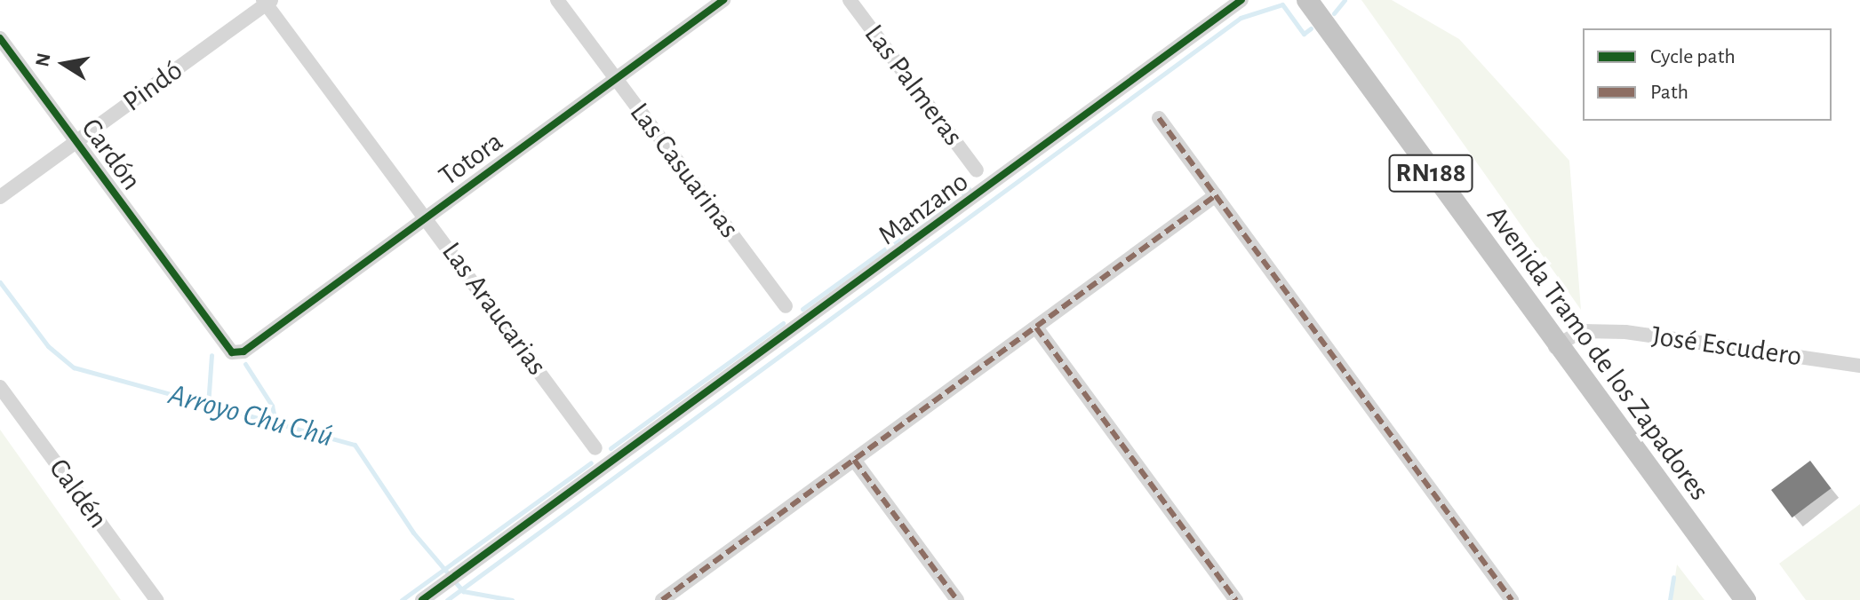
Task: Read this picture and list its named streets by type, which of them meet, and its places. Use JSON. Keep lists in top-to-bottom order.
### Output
{
  "streets": {
    "highway": ["RN188", "Avenida Tramo de los Zapadores"],
    "street": [
      "Las Palmeras",
      "Pindó",
      "Cardón",
      "Totora",
      "Las Casuarinas",
      "Manzano",
      "Las Araucarias",
      "José Escudero",
      "Caldén"
    ]
  },
  "crossings": [
    ["Pindó", "Cardón"],
    ["Pindó", "Las Araucarias"],
    ["Cardón", "Totora"],
    ["Totora", "Las Casuarinas"],
    ["Totora", "Las Araucarias"],
    ["José Escudero", "Avenida Tramo de los Zapadores"]
  ],
  "water": ["Arroyo Chu Chú"],
  "legend": ["Cycle path", "Path"],
  "north": "left"
}
